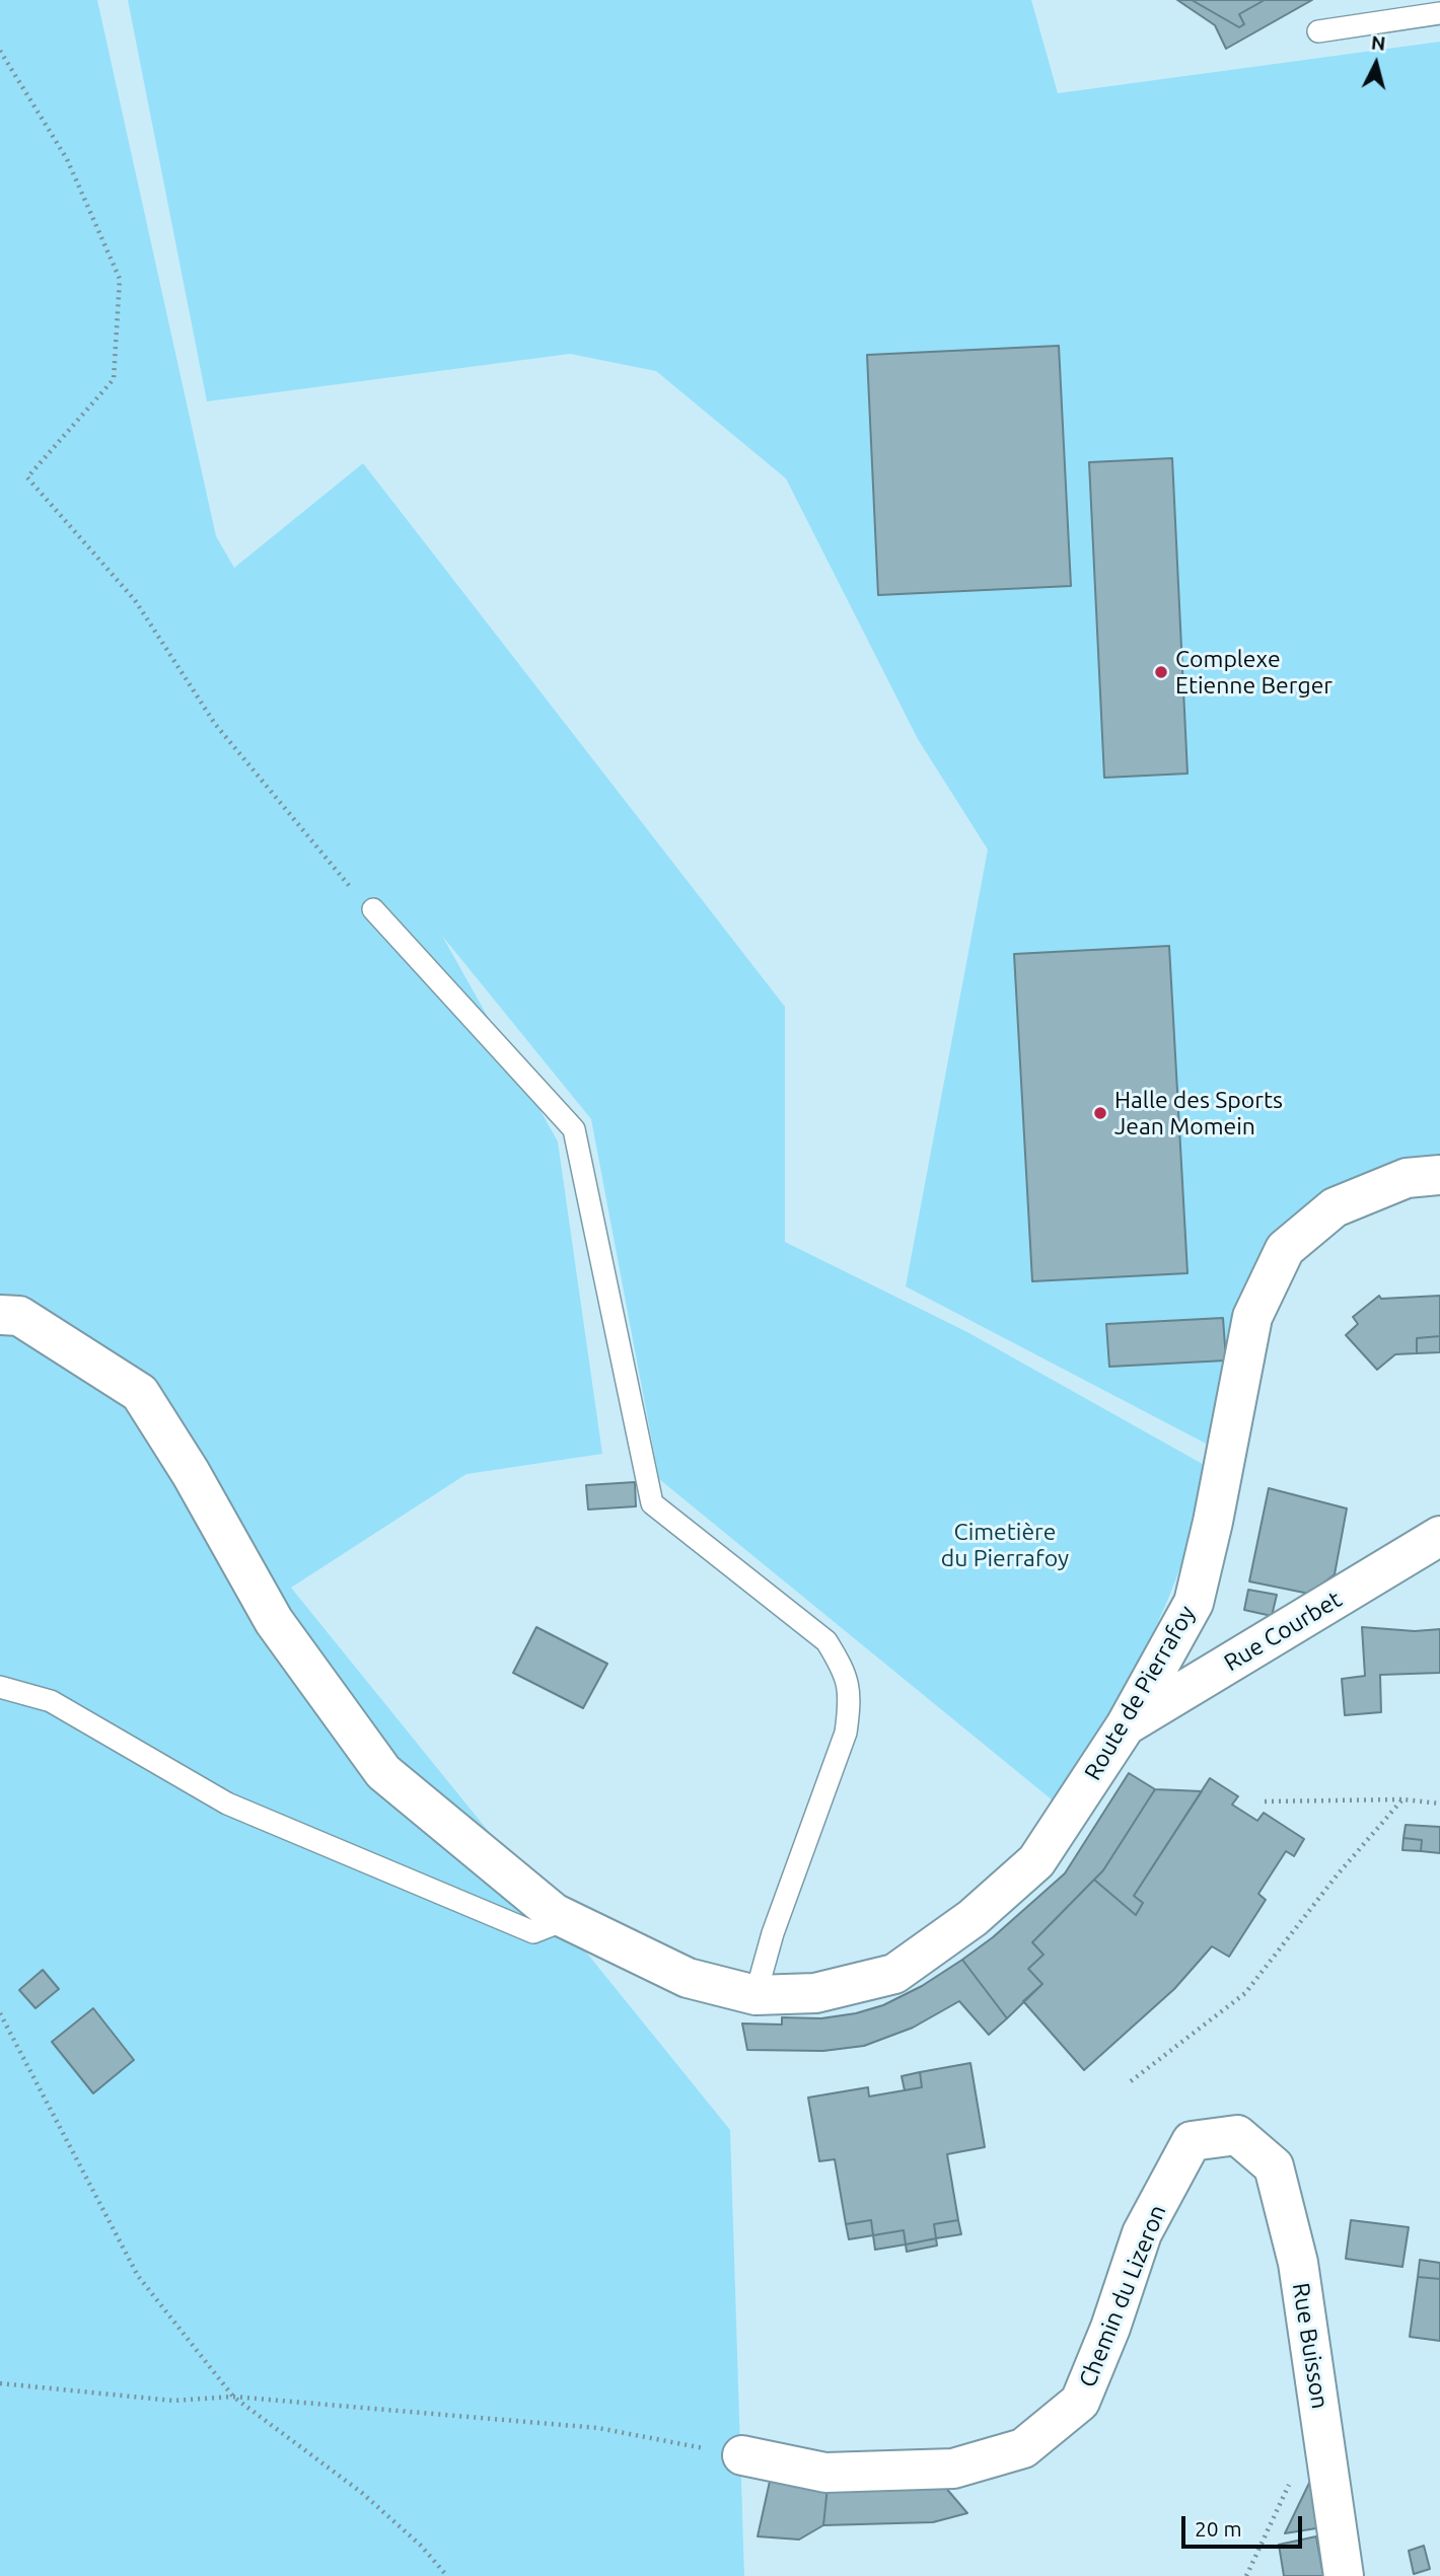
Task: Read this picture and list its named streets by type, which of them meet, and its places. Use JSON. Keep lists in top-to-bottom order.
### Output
{
  "streets": {
    "street": [
      "Rue Courbet",
      "Route de Pierrafoy",
      "Chemin du Lizeron",
      "Rue Buisson"
    ]
  },
  "crossings": [
    ["Rue Courbet", "Route de Pierrafoy"],
    ["Chemin du Lizeron", "Rue Buisson"]
  ],
  "parks": ["Cimetière du Pierrafoy"],
  "places": ["Complexe Etienne Berger", "Halle des Sports Jean Momein"],
  "scale_bar": "20 m",
  "north": "top"
}
